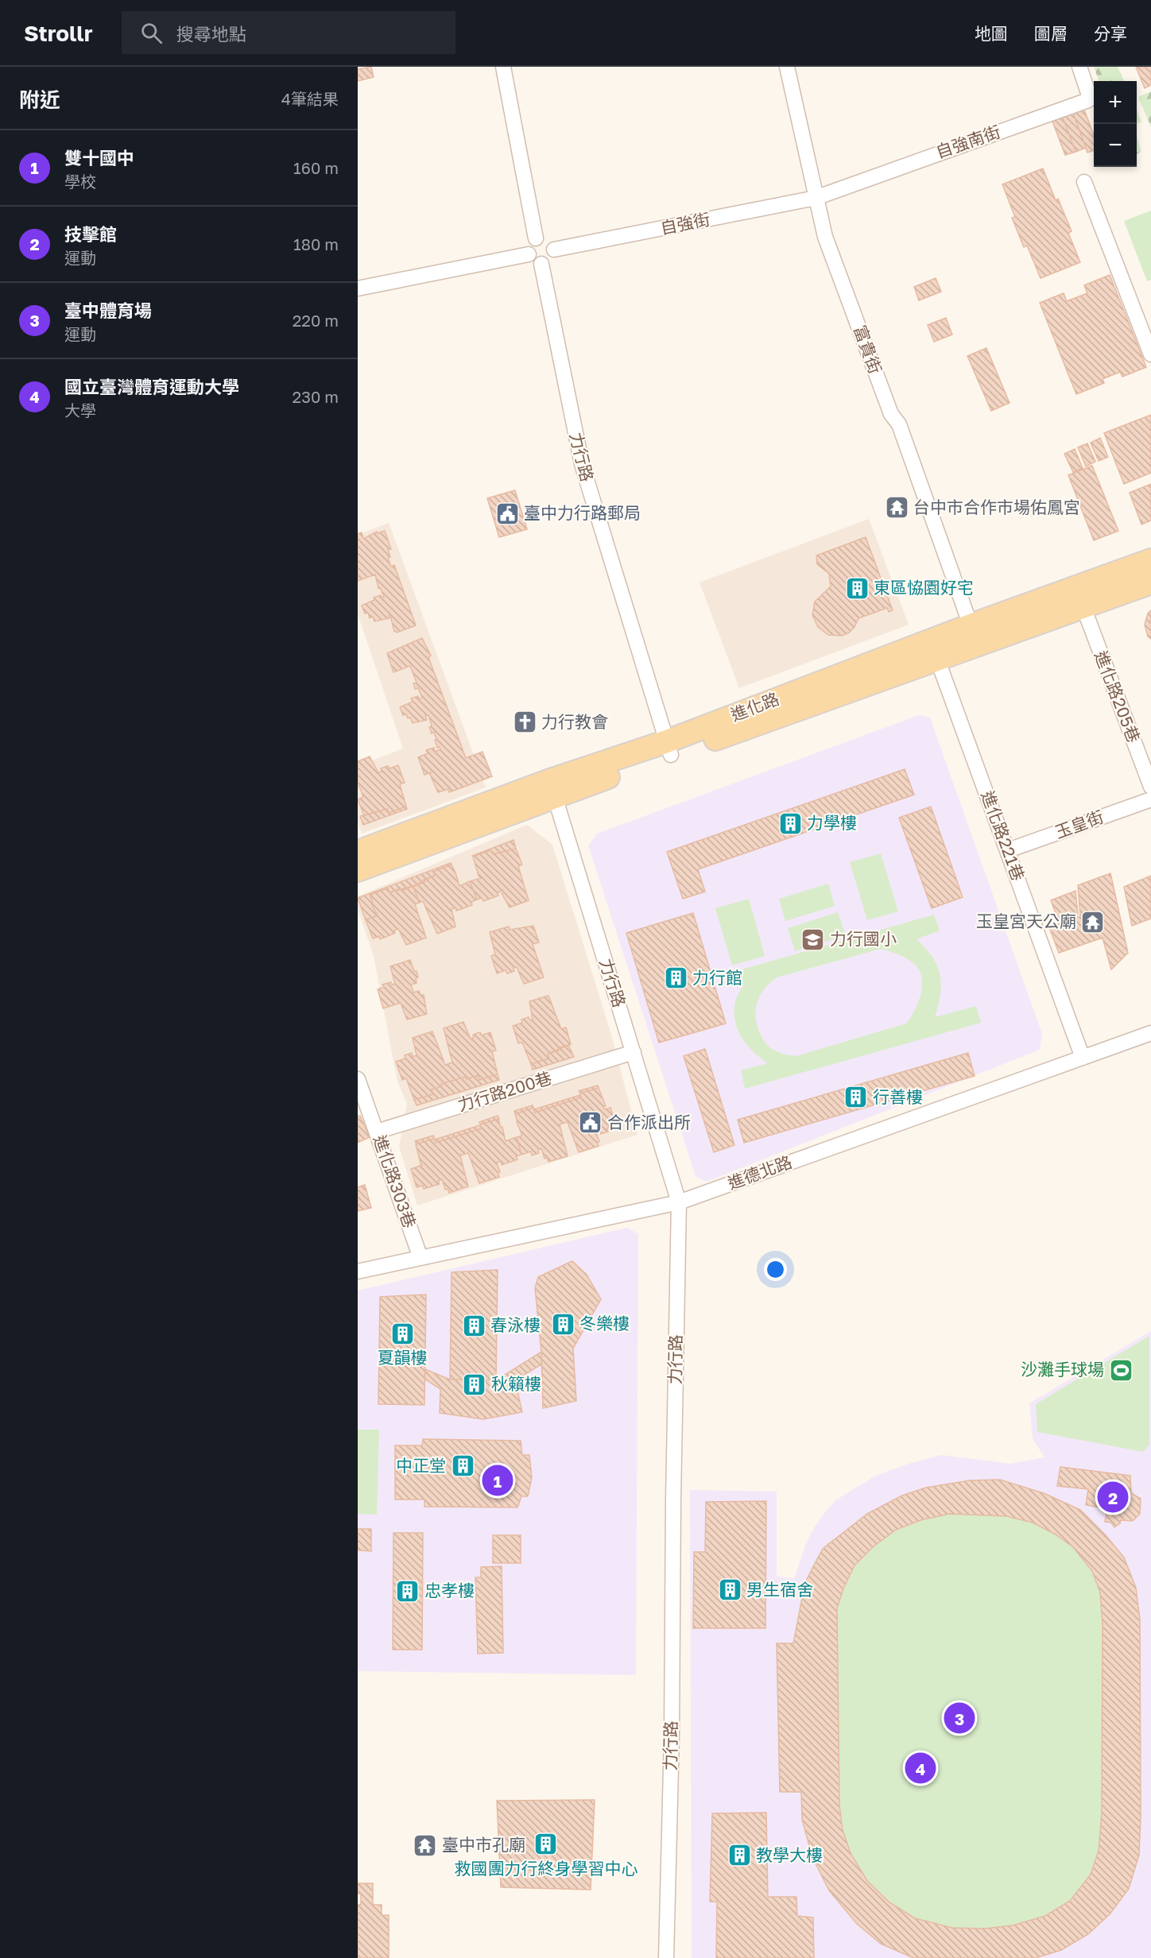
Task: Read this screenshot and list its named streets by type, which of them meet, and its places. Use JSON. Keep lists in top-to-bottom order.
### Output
{
  "streets": {
    "main road": ["進化路"],
    "street": [
      "自強南街",
      "自強街",
      "富貴街",
      "力行路",
      "進化路205巷",
      "玉皇街",
      "進化路221巷",
      "力行路200巷",
      "進德北路",
      "進化路303巷"
    ]
  },
  "crossings": [
    ["自強南街", "自強街"],
    ["自強南街", "富貴街"],
    ["自強街", "富貴街"],
    ["自強街", "力行路"],
    ["富貴街", "進化路"],
    ["力行路", "進化路"],
    ["力行路", "力行路200巷"],
    ["力行路", "進德北路"],
    ["進化路205巷", "進化路"],
    ["進化路", "進化路221巷"],
    ["玉皇街", "進化路221巷"],
    ["進化路221巷", "進德北路"],
    ["力行路200巷", "進化路303巷"],
    ["進德北路", "進化路303巷"]
  ],
  "places": {
    "temple": ["台中市合作市場佑鳳宮", "玉皇宮天公廟", "臺中市孔廟"],
    "public building": ["臺中力行路郵局", "合作派出所"],
    "building": [
      "東區恊園好宅",
      "力學樓",
      "力行館",
      "行善樓",
      "冬樂樓",
      "春泳樓",
      "夏韻樓",
      "秋籟樓",
      "中正堂",
      "男生宿舍",
      "忠孝樓",
      "救國團力行終身學習中心",
      "教學大樓"
    ],
    "church": ["力行教會"],
    "school or university": ["力行國小"],
    "sports": ["沙灘手球場"]
  },
  "page": {
    "header": "Strollr",
    "search": "搜尋地點",
    "nav": ["地圖", "圖層", "分享"],
    "heading": ["附近", "4筆結果"],
    "map_buttons": ["+", "−"],
    "list": [
      {
        "mark": "1",
        "name": "雙十國中",
        "note": "學校",
        "value": "160 m"
      },
      {
        "mark": "2",
        "name": "技擊館",
        "note": "運動",
        "value": "180 m"
      },
      {
        "mark": "3",
        "name": "臺中體育場",
        "note": "運動",
        "value": "220 m"
      },
      {
        "mark": "4",
        "name": "國立臺灣體育運動大學",
        "note": "大學",
        "value": "230 m"
      }
    ],
    "pins": [
      "1",
      "2",
      "3",
      "4"
    ]
  }
}
